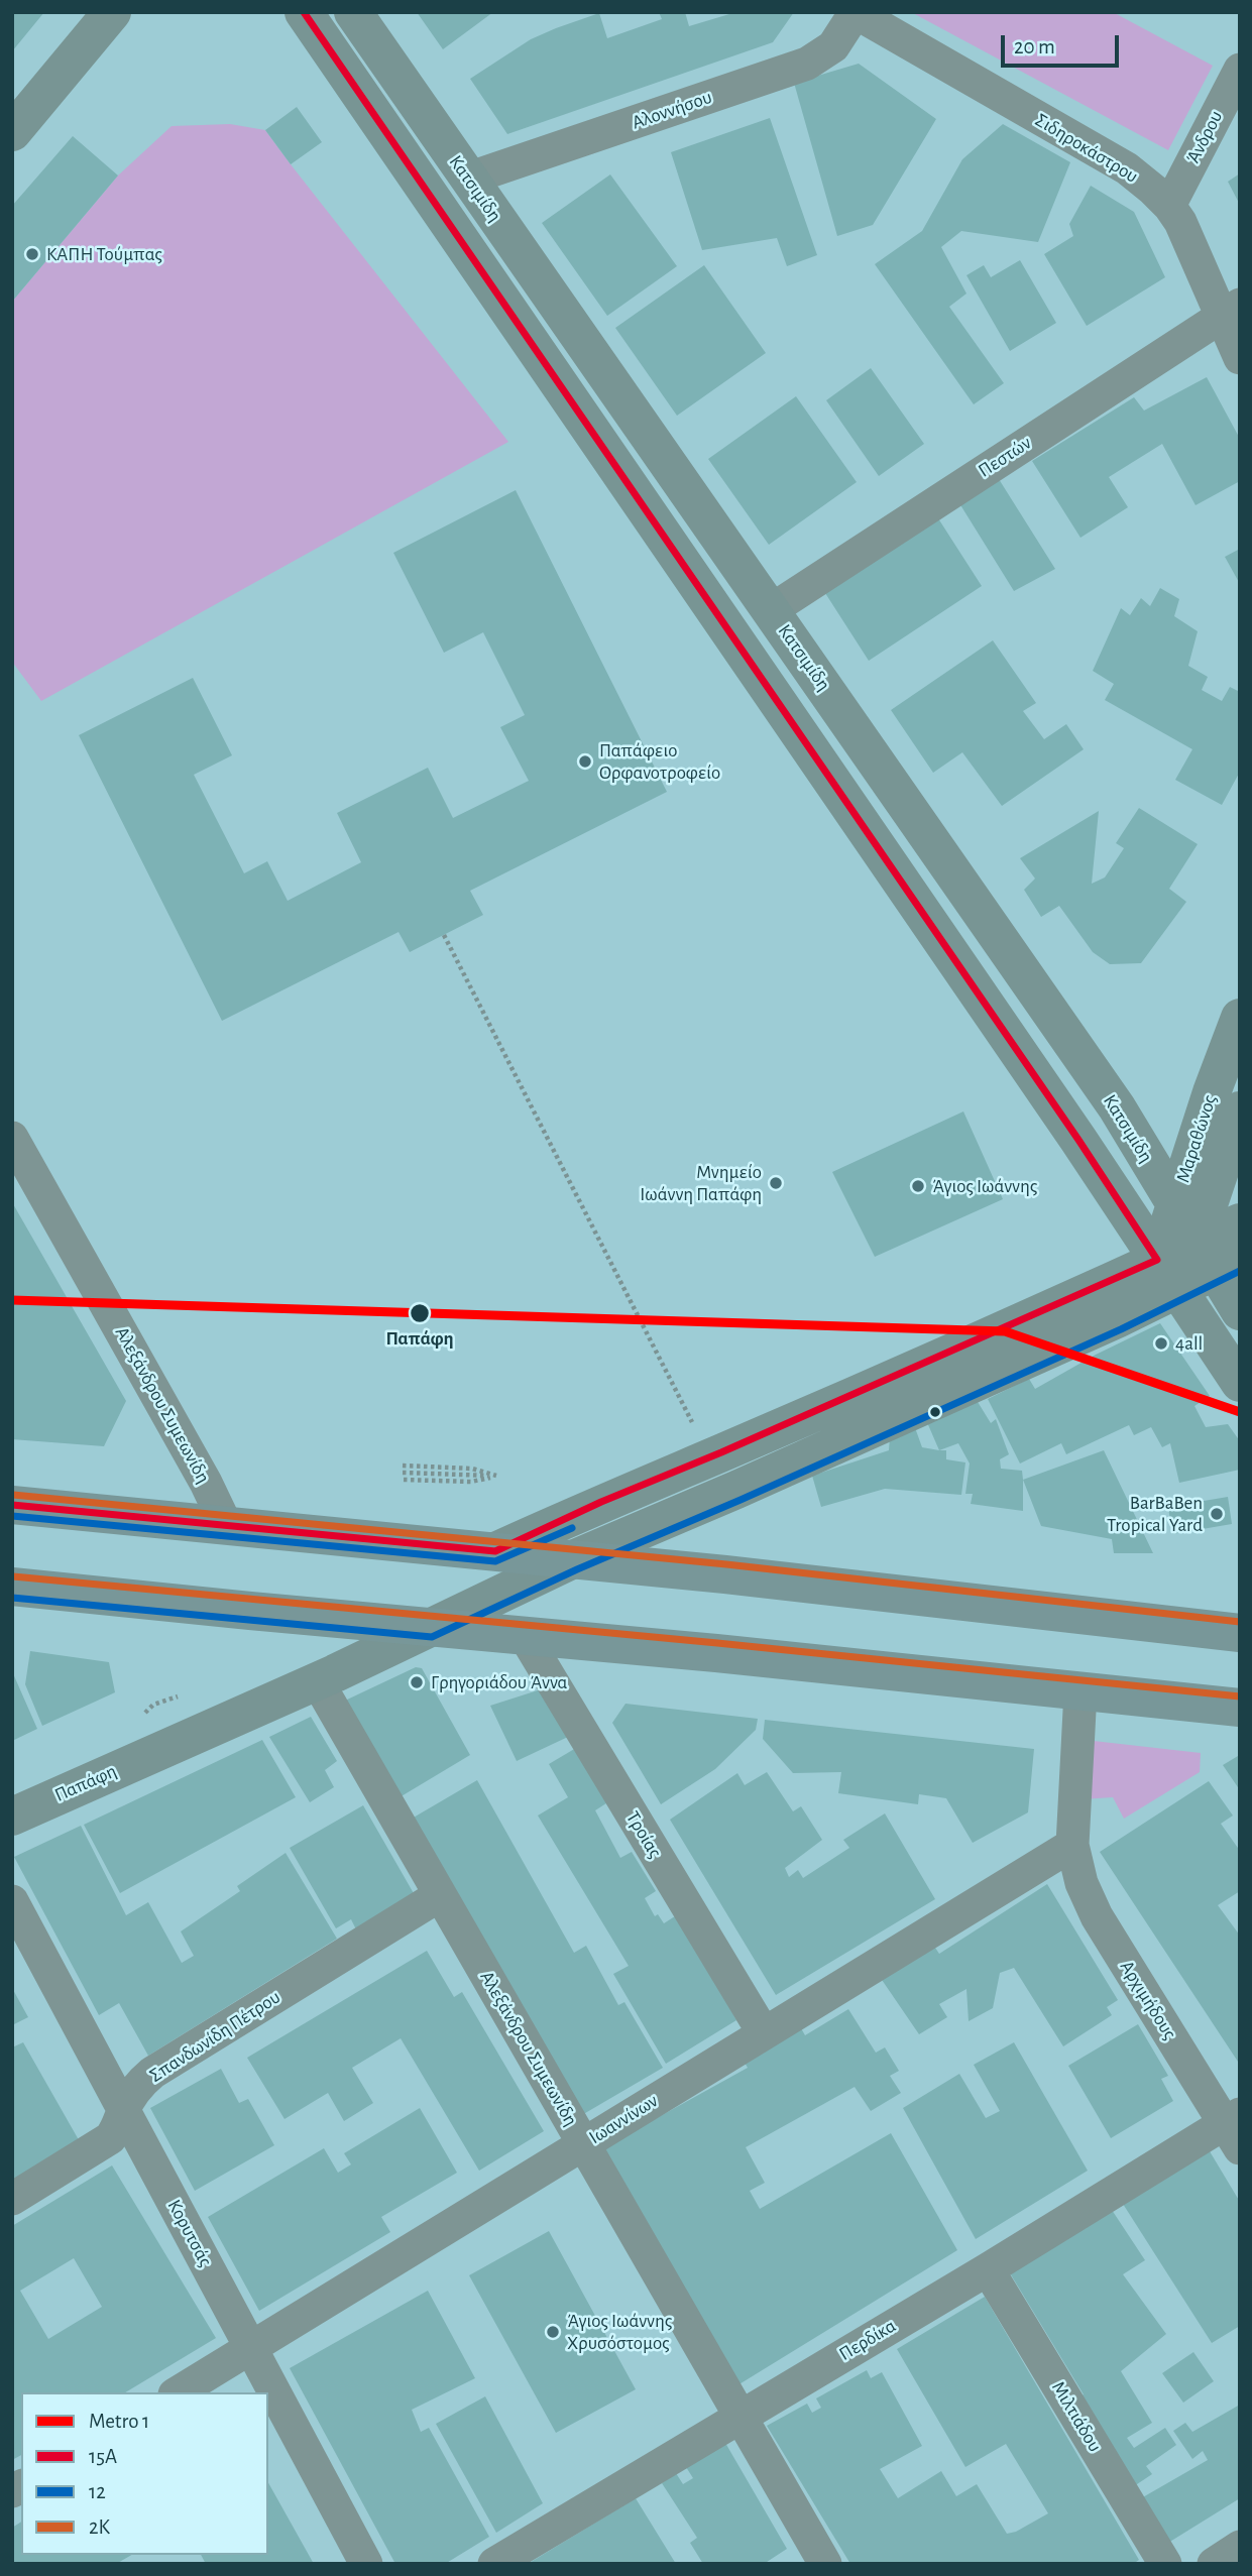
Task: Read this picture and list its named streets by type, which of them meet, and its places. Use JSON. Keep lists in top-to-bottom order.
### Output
{
  "streets": {
    "main road": ["Κατσιμίδη", "Μαραθώνος", "Παπάφη"],
    "street": [
      "Αλοννήσου",
      "Άνδρου",
      "Σιδηροκάστρου",
      "Πεστών",
      "Αλεξάνδρου Συμεωνίδη",
      "Τροίας",
      "Αρχιμήδους",
      "Σπανδωνίδη Πέτρου",
      "Ιωαννίνων",
      "Κορυτσάς",
      "Περδίκα",
      "Μιλτιάδου"
    ]
  },
  "crossings": [
    ["Αλοννήσου", "Σιδηροκάστρου"],
    ["Αλοννήσου", "Κατσιμίδη"],
    ["Άνδρου", "Σιδηροκάστρου"],
    ["Σιδηροκάστρου", "Πεστών"],
    ["Κατσιμίδη", "Πεστών"],
    ["Κατσιμίδη", "Μαραθώνος"],
    ["Κατσιμίδη", "Παπάφη"],
    ["Μαραθώνος", "Παπάφη"],
    ["Αλεξάνδρου Συμεωνίδη", "Παπάφη"],
    ["Αλεξάνδρου Συμεωνίδη", "Σπανδωνίδη Πέτρου"],
    ["Αλεξάνδρου Συμεωνίδη", "Ιωαννίνων"],
    ["Αλεξάνδρου Συμεωνίδη", "Περδίκα"],
    ["Τροίας", "Ιωαννίνων"],
    ["Αρχιμήδους", "Ιωαννίνων"],
    ["Αρχιμήδους", "Περδίκα"],
    ["Σπανδωνίδη Πέτρου", "Κορυτσάς"],
    ["Ιωαννίνων", "Κορυτσάς"],
    ["Περδίκα", "Μιλτιάδου"]
  ],
  "places": [
    "ΚΑΠΗ Τούμπας",
    "Παπάφειο Ορφανοτροφείο",
    "Μνημείο Ιωάννη Παπάφη",
    "Άγιος Ιωάννης",
    "Παπάφη",
    "4all",
    "BarBaBen Tropical Yard",
    "Γρηγοριάδου Άννα",
    "Άγιος Ιωάννης Χρυσόστομος"
  ],
  "lines": [
    "transit line 15Α",
    "transit line 12",
    "metro line 1",
    "transit line 2Κ"
  ],
  "legend": [
    "Metro 1",
    "15Α",
    "12",
    "2Κ"
  ],
  "scale_bar": "20 m"
}
